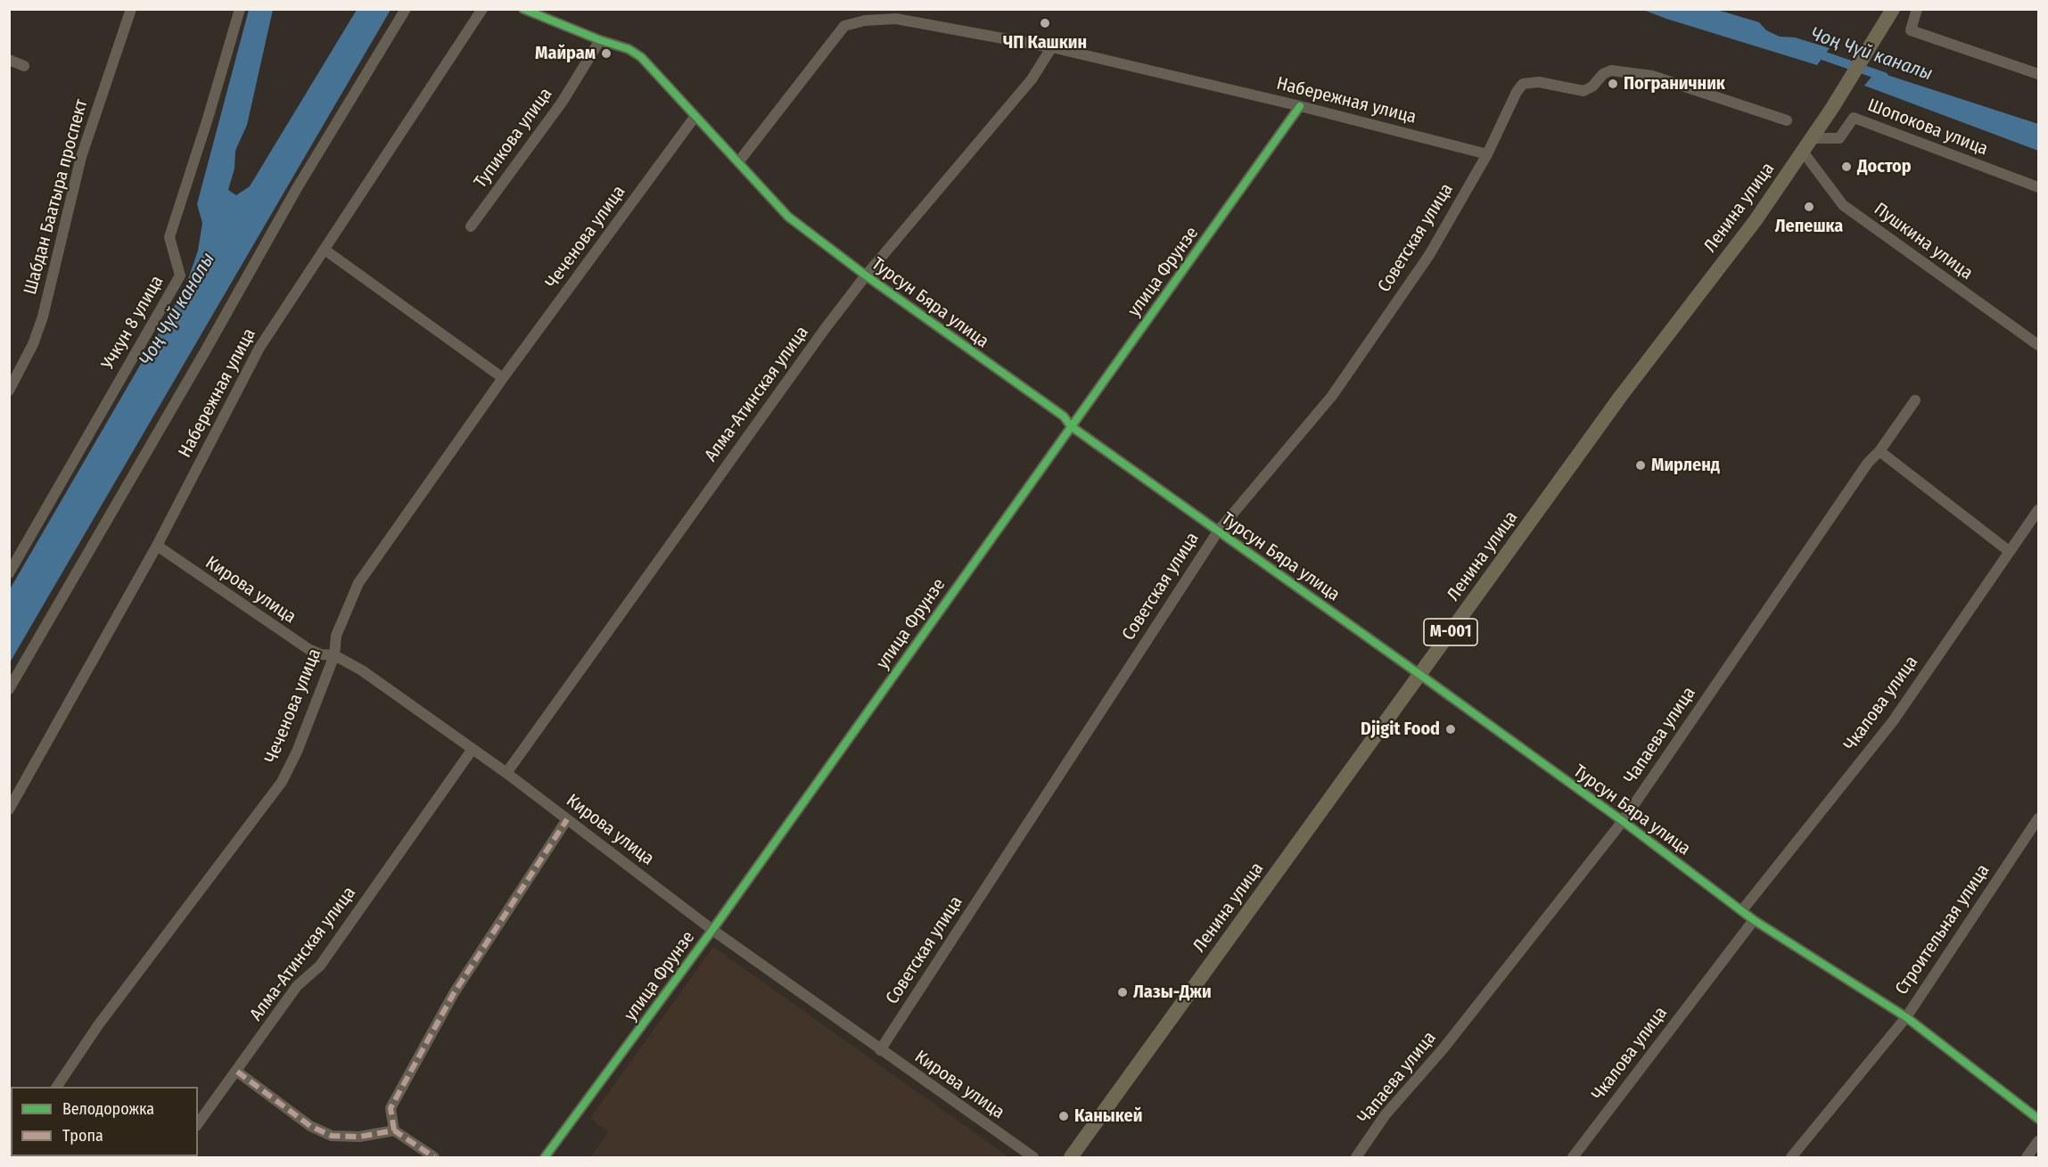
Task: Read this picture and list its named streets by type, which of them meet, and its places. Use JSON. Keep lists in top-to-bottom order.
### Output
{
  "streets": {
    "main road": ["Ленина улица", "М-001"],
    "street": [
      "Набережная улица",
      "Шопокова улица",
      "Тупикова улица",
      "Шабдан Баатыра проспект",
      "Чеченова улица",
      "Советская улица",
      "Пушкина улица",
      "улица Фрунзе",
      "Турсун Бяра улица",
      "Учкун 8 улица",
      "Алма-Атинская улица",
      "Кирова улица",
      "Чкалова улица",
      "Чапаева улица",
      "Строительная улица"
    ]
  },
  "crossings": [
    ["Набережная улица", "Советская улица"],
    ["Набережная улица", "улица Фрунзе"],
    ["Набережная улица", "Турсун Бяра улица"],
    ["Набережная улица", "Алма-Атинская улица"],
    ["Набережная улица", "Кирова улица"],
    ["Шопокова улица", "Ленина улица"],
    ["Тупикова улица", "Турсун Бяра улица"],
    ["Ленина улица", "Пушкина улица"],
    ["Ленина улица", "Турсун Бяра улица"],
    ["Чеченова улица", "Турсун Бяра улица"],
    ["Чеченова улица", "Кирова улица"],
    ["Советская улица", "Турсун Бяра улица"],
    ["Советская улица", "Кирова улица"],
    ["улица Фрунзе", "Турсун Бяра улица"],
    ["улица Фрунзе", "Кирова улица"],
    ["Турсун Бяра улица", "Алма-Атинская улица"],
    ["Турсун Бяра улица", "Чкалова улица"],
    ["Турсун Бяра улица", "Чапаева улица"],
    ["Турсун Бяра улица", "Строительная улица"],
    ["Алма-Атинская улица", "Кирова улица"]
  ],
  "water": ["Чоң Чүй каналы"],
  "places": [
    "ЧП Кашкин",
    "Майрам",
    "Пограничник",
    "Достор",
    "Лепешка",
    "Мирленд",
    "Djigit Food",
    "Лазы-Джи",
    "Каныкей"
  ],
  "legend": ["Велодорожка", "Тропа"]
}
